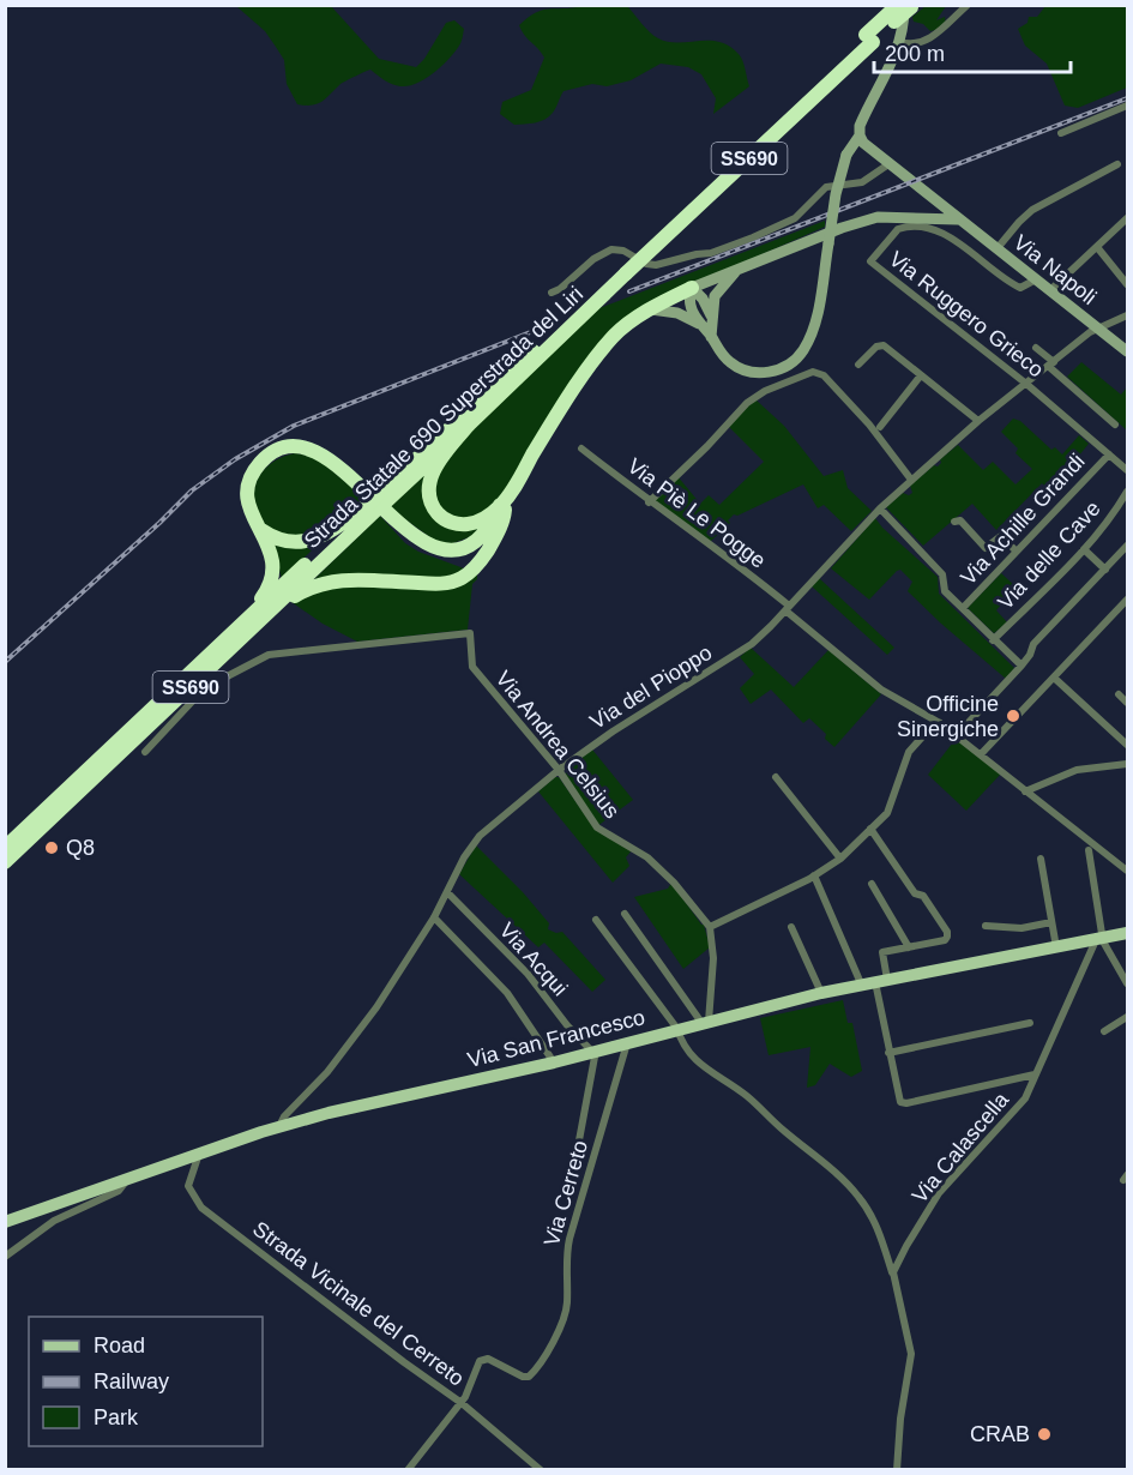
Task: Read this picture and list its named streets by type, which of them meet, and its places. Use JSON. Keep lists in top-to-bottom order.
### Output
{
  "streets": {
    "highway": ["SS690", "Strada Statale 690 Superstrada del Liri"],
    "main road": ["Via Napoli", "Via San Francesco"],
    "street": [
      "Via Ruggero Grieco",
      "Via Piè Le Pogge",
      "Via Achille Grandi",
      "Via delle Cave",
      "Via del Pioppo",
      "Via Andrea Celsius",
      "Via Acqui",
      "Via Calascella",
      "Via Cerreto",
      "Strada Vicinale del Cerreto"
    ]
  },
  "crossings": [
    ["Via Napoli", "Via Ruggero Grieco"],
    ["Via Napoli", "Via del Pioppo"],
    ["Via Ruggero Grieco", "Via Achille Grandi"],
    ["Via Ruggero Grieco", "Via del Pioppo"],
    ["Via Piè Le Pogge", "Via del Pioppo"],
    ["Via del Pioppo", "Via Andrea Celsius"],
    ["Via del Pioppo", "Via Acqui"],
    ["Via del Pioppo", "Via San Francesco"],
    ["Via Acqui", "Via San Francesco"],
    ["Via San Francesco", "Via Calascella"],
    ["Via San Francesco", "Via Cerreto"],
    ["Via San Francesco", "Strada Vicinale del Cerreto"],
    ["Via Cerreto", "Strada Vicinale del Cerreto"]
  ],
  "places": ["Officine Sinergiche", "Q8", "CRAB"],
  "legend": ["Road", "Railway", "Park"],
  "scale_bar": "200 m"
}
